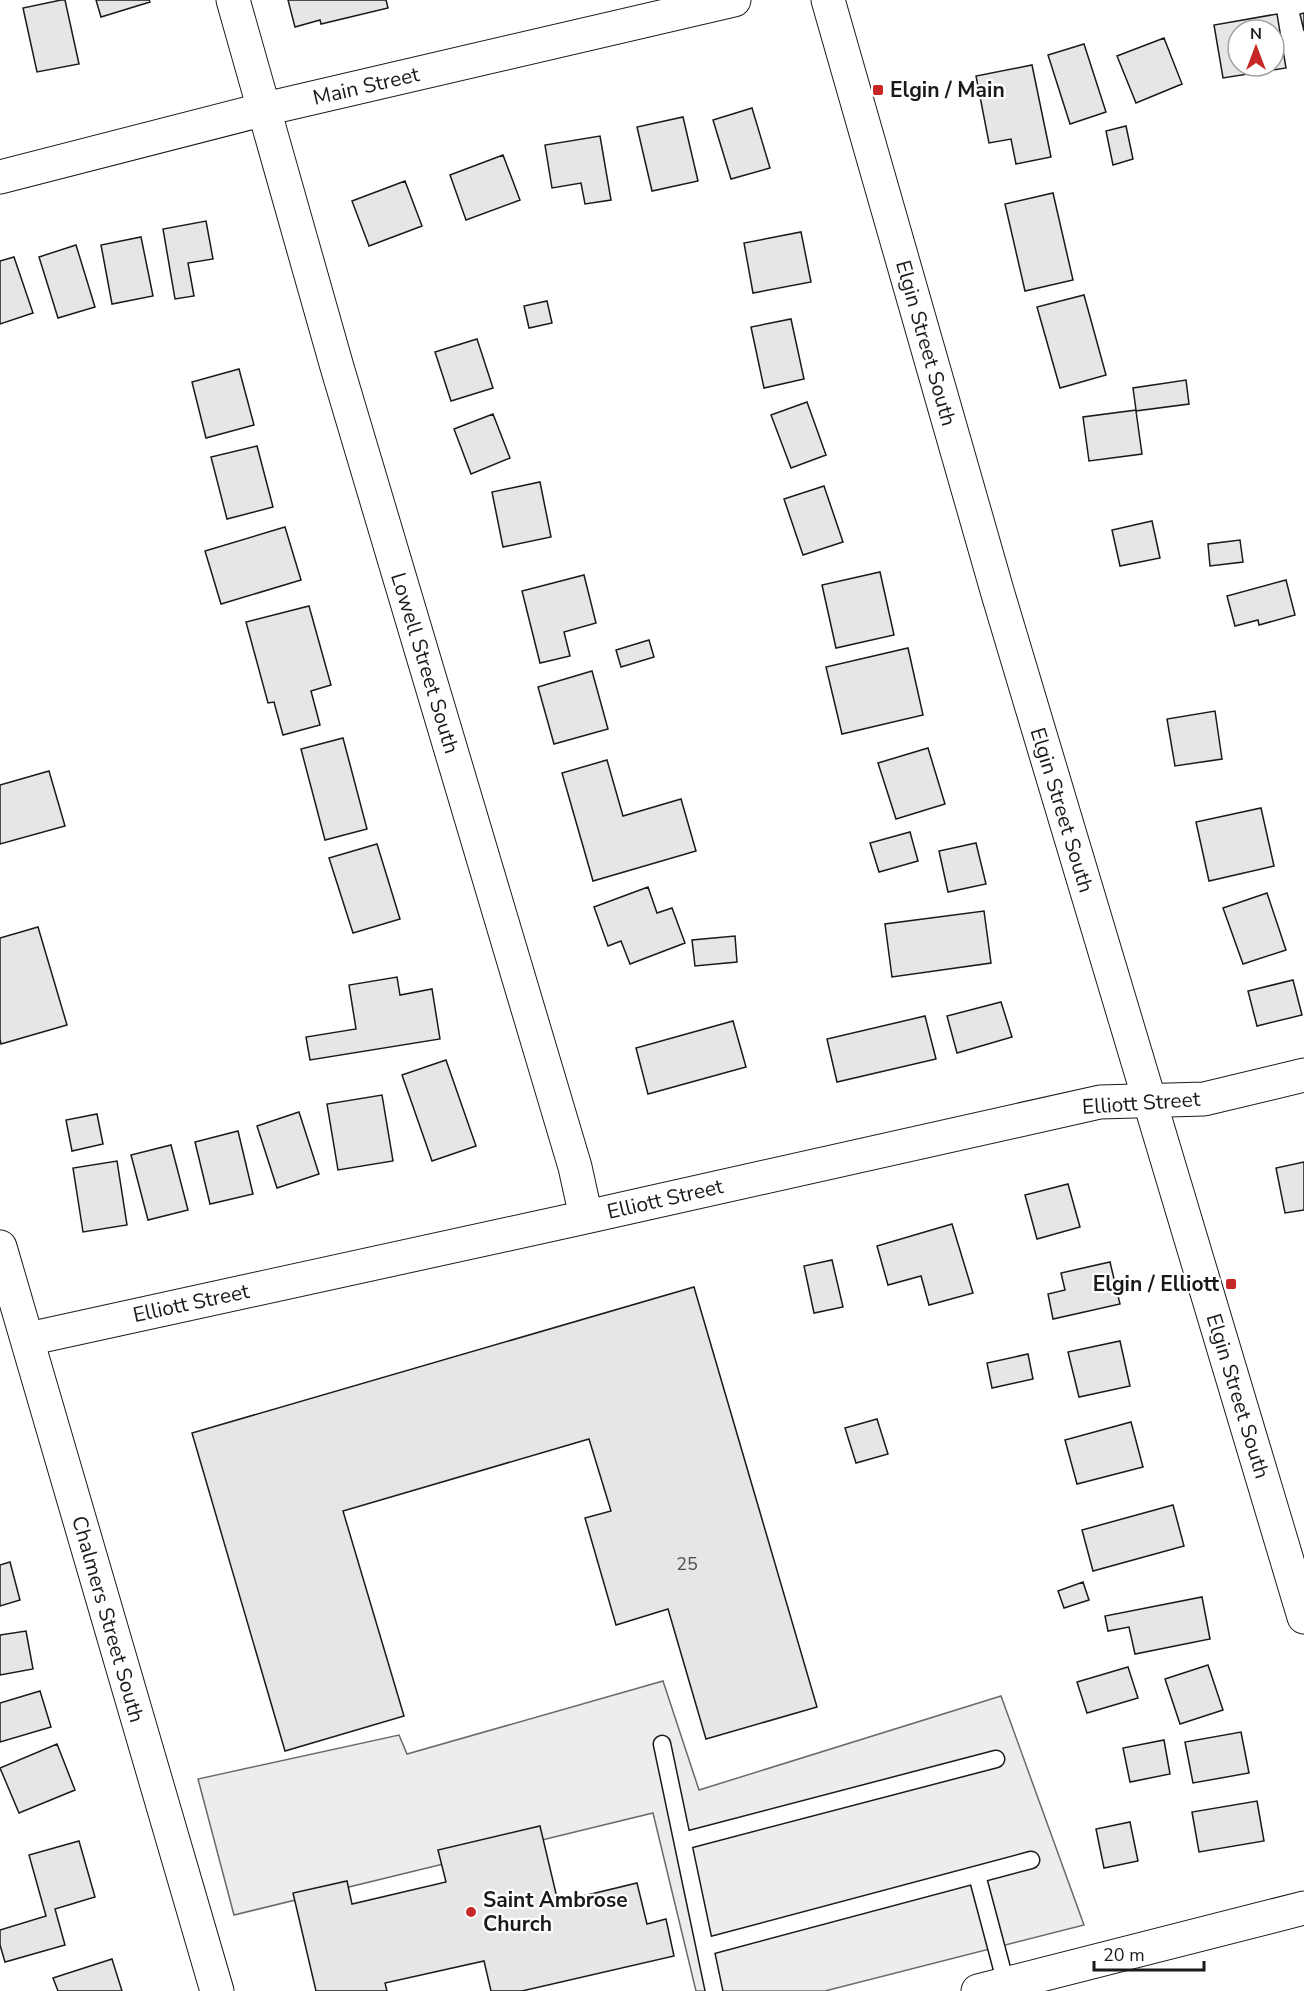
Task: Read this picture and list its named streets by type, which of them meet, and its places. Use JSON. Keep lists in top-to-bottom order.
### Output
{
  "streets": {
    "street": [
      "Main Street",
      "Elgin Street South",
      "Lowell Street South",
      "Elliott Street",
      "Chalmers Street South"
    ]
  },
  "crossings": [
    ["Main Street", "Lowell Street South"],
    ["Elgin Street South", "Elliott Street"],
    ["Lowell Street South", "Elliott Street"],
    ["Elliott Street", "Chalmers Street South"]
  ],
  "places": {
    "transit": ["Elgin / Main", "Elgin / Elliott"],
    "other": ["Saint Ambrose Church"]
  },
  "house_numbers": ["25"],
  "scale_bar": "20 m",
  "north": "top"
}
